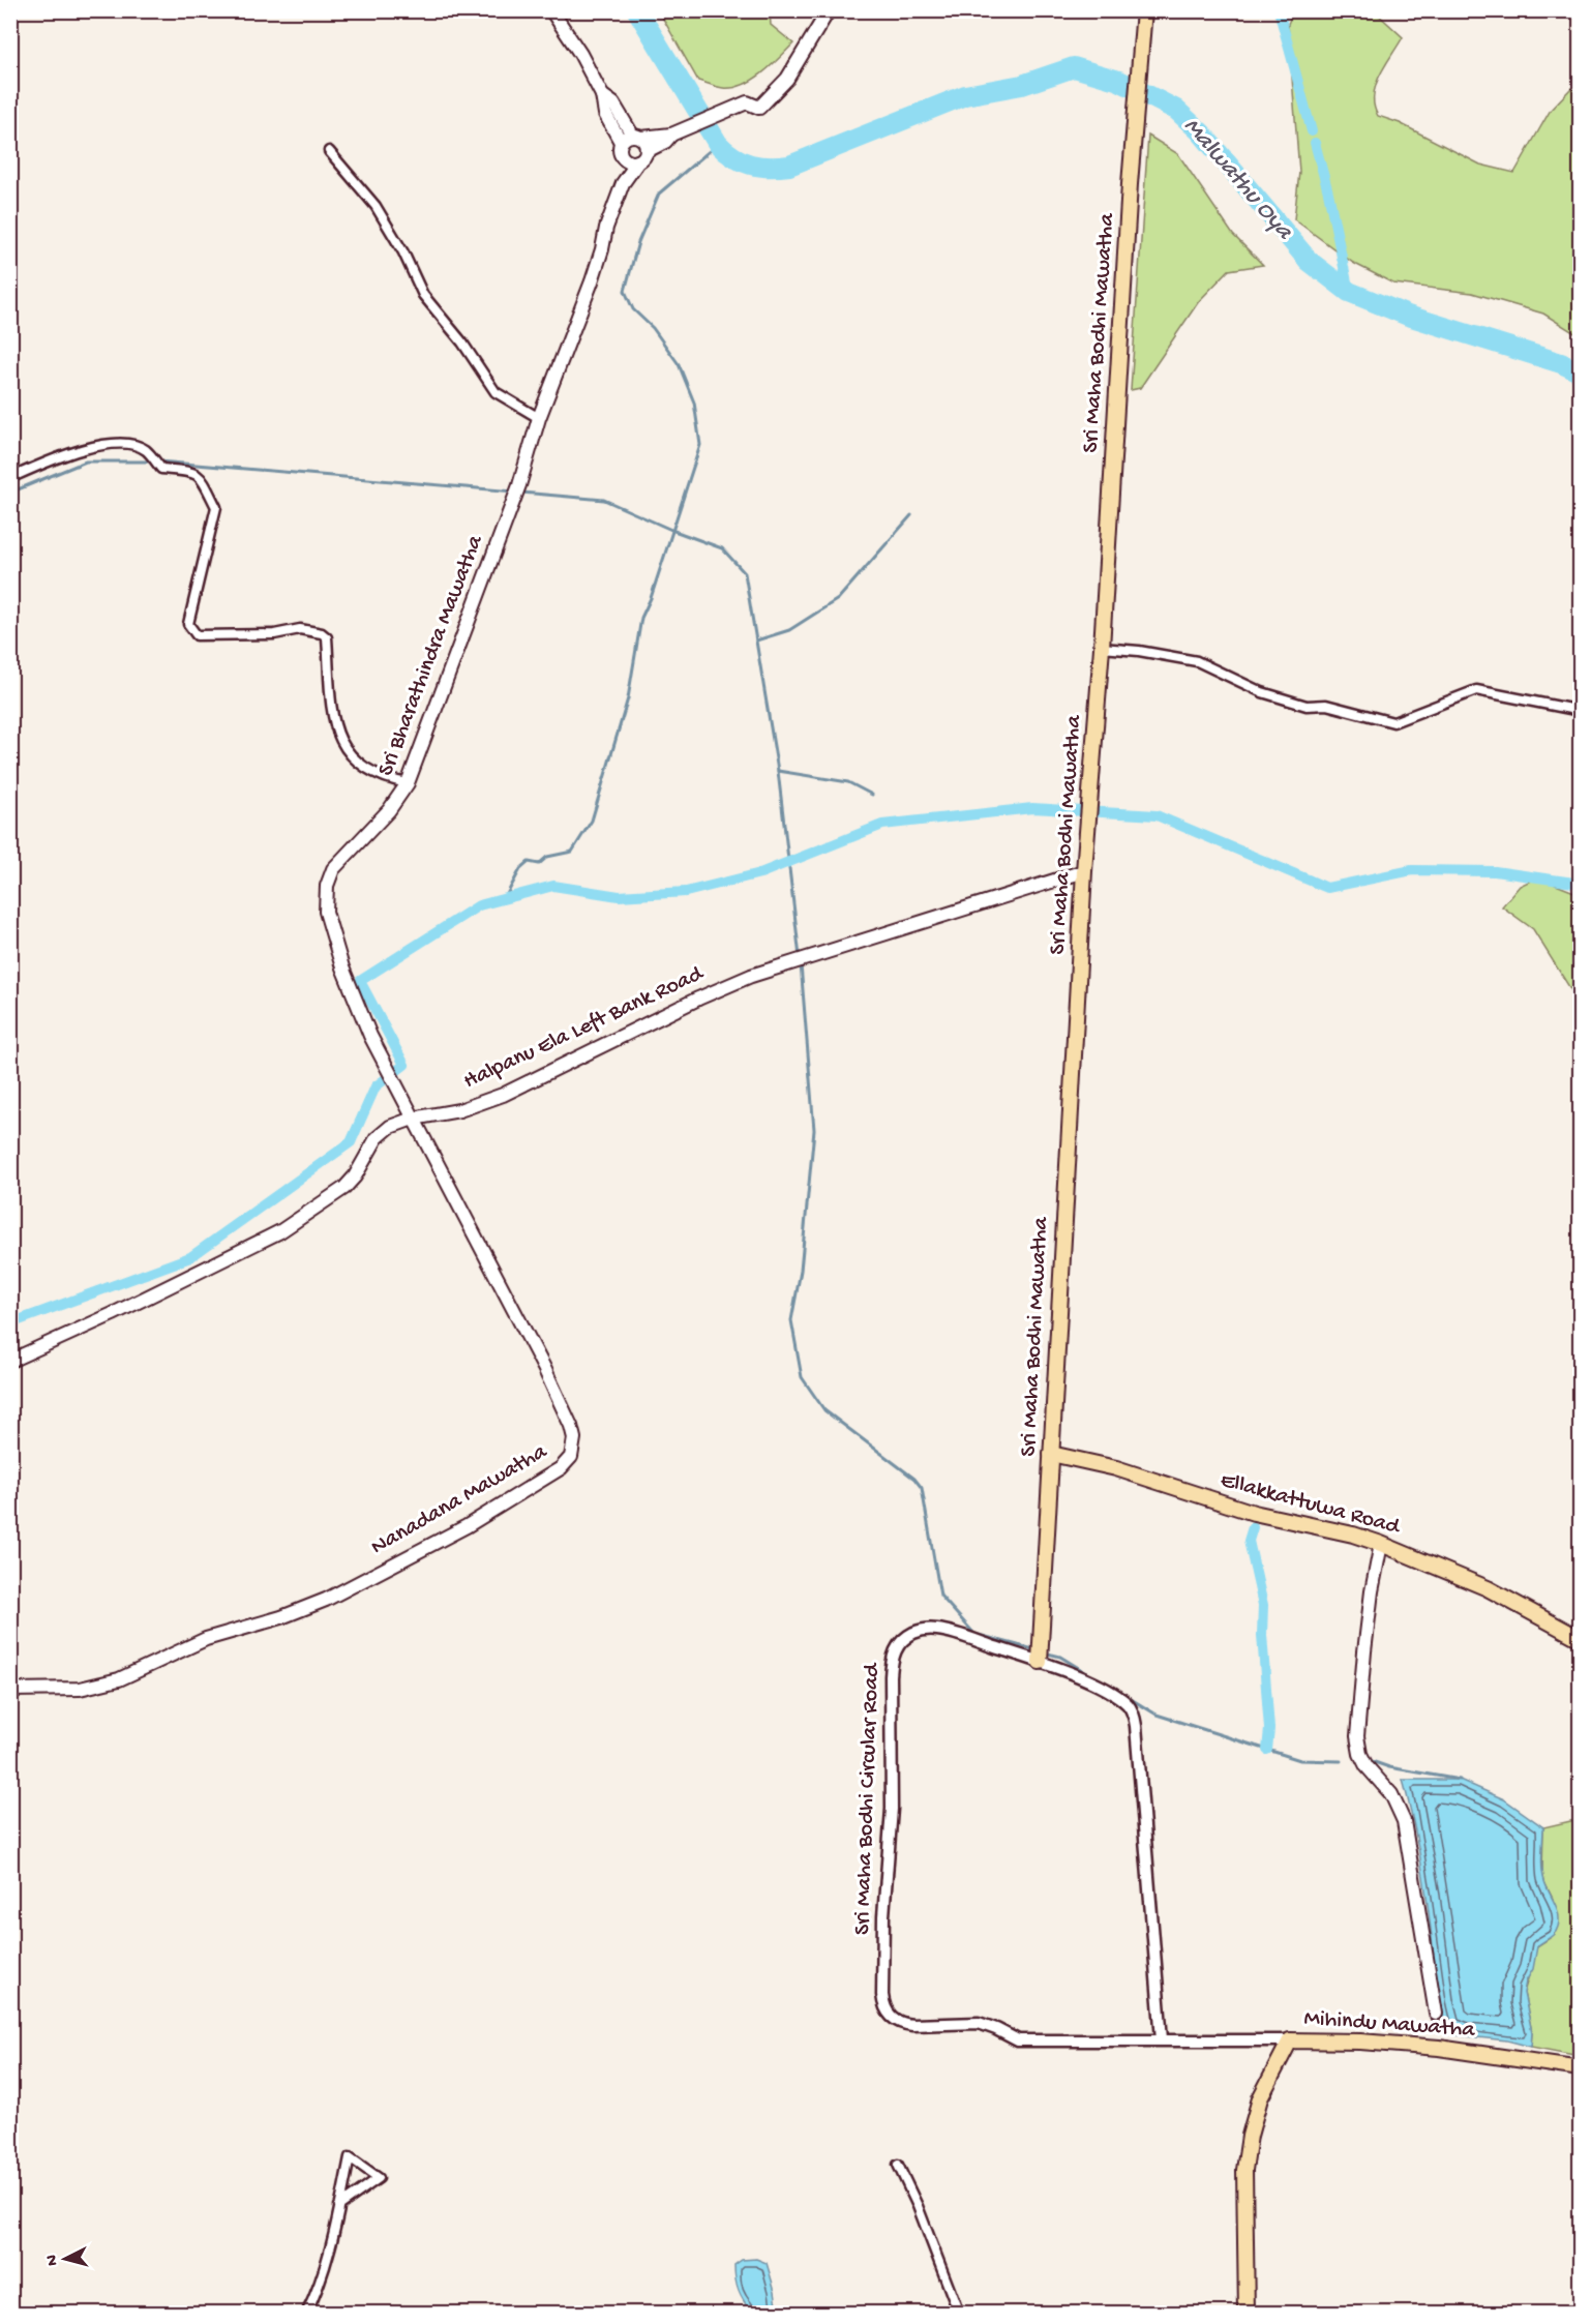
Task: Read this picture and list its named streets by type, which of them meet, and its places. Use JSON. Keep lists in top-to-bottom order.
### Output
{
  "streets": {
    "main road": [
      "Sri Maha Bodhi Mawatha",
      "Sri Bharathindra Mawatha",
      "Halpanu Ela Left Bank Road",
      "Nanadana Mawatha",
      "Ellakkattuwa Road",
      "Mihindu Mawatha"
    ],
    "street": ["Sri Maha Bodhi Circular Road"]
  },
  "crossings": [
    ["Sri Maha Bodhi Mawatha", "Halpanu Ela Left Bank Road"],
    ["Sri Maha Bodhi Mawatha", "Ellakkattuwa Road"],
    ["Sri Maha Bodhi Mawatha", "Sri Maha Bodhi Circular Road"],
    ["Sri Bharathindra Mawatha", "Halpanu Ela Left Bank Road"],
    ["Sri Bharathindra Mawatha", "Nanadana Mawatha"],
    ["Halpanu Ela Left Bank Road", "Nanadana Mawatha"],
    ["Sri Maha Bodhi Circular Road", "Mihindu Mawatha"]
  ],
  "water": ["Malwathu Oya"],
  "north": "left"
}
